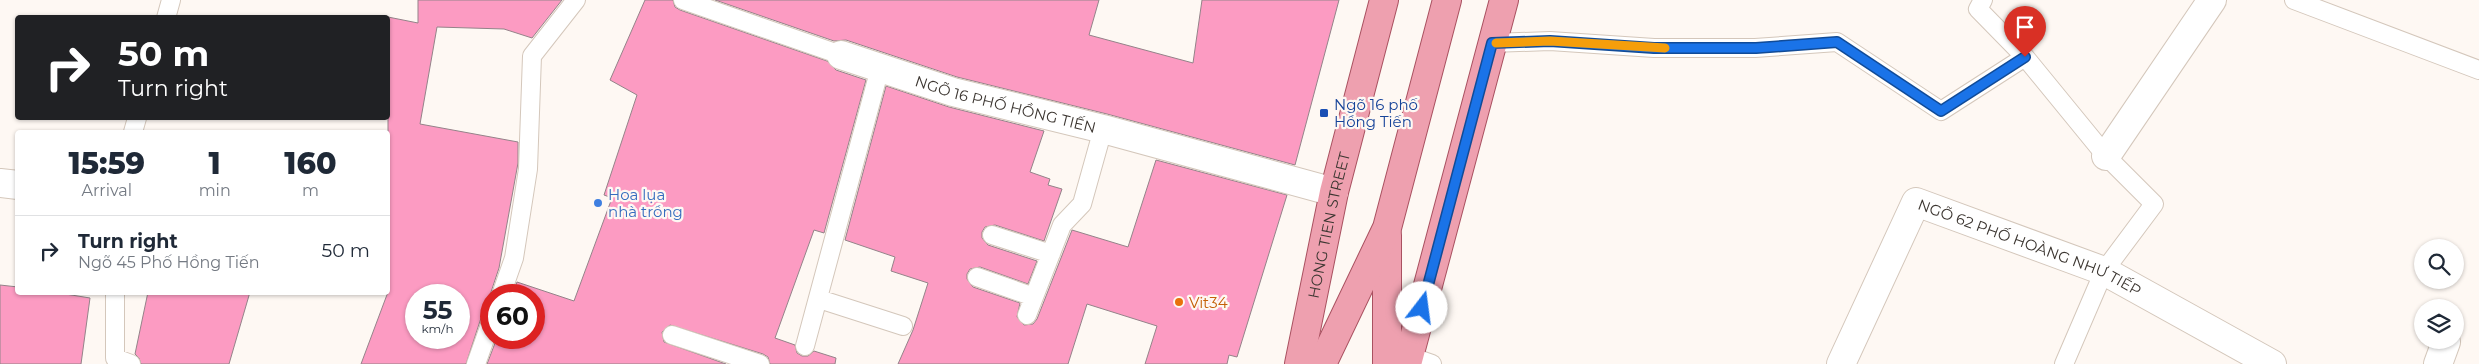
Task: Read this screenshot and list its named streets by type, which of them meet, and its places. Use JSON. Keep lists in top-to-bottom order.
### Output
{
  "streets": {
    "main road": ["HONG TIEN STREET"],
    "street": ["NGÕ 16 PHỐ HỒNG TIẾN", "NGÕ 62 PHỐ HOÀNG NHƯ TIẾP"]
  },
  "crossings": [
    ["NGÕ 16 PHỐ HỒNG TIẾN", "HONG TIEN STREET"]
  ],
  "places": {
    "transit": ["Ngõ 16 phố Hồng Tiến"],
    "other": ["Hoa lụa nhà trồng", "Vit34"]
  },
  "page": {
    "turn": ["50 m", "Turn right"],
    "eta": [
      "15:59",
      "Arrival",
      "1",
      "min",
      "160",
      "m"
    ],
    "list": [
      {
        "name": "Turn right",
        "note": "Ngõ 45 Phố Hồng Tiến",
        "value": "50 m"
      }
    ],
    "speed": "55 km/h",
    "limit": "60"
  }
}
